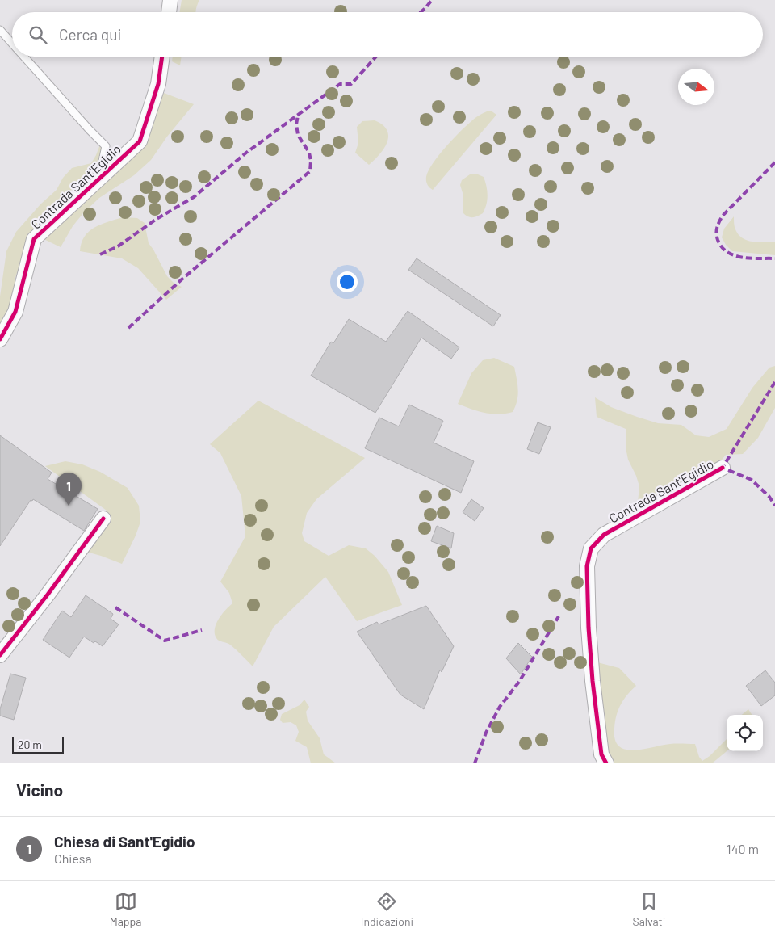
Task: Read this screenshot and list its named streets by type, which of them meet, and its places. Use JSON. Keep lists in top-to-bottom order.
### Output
{
  "streets": {
    "street": ["Contrada Sant'Egidio"]
  },
  "scale_bar": "20 m",
  "north": "right",
  "page": {
    "search": "Cerca qui",
    "pins": "1",
    "scale": "20 m",
    "heading": "Vicino",
    "list": [
      {
        "mark": "1",
        "name": "Chiesa di Sant'Egidio",
        "note": "Chiesa",
        "value": "140 m"
      }
    ],
    "nav": ["Mappa", "Indicazioni", "Salvati"]
  }
}
